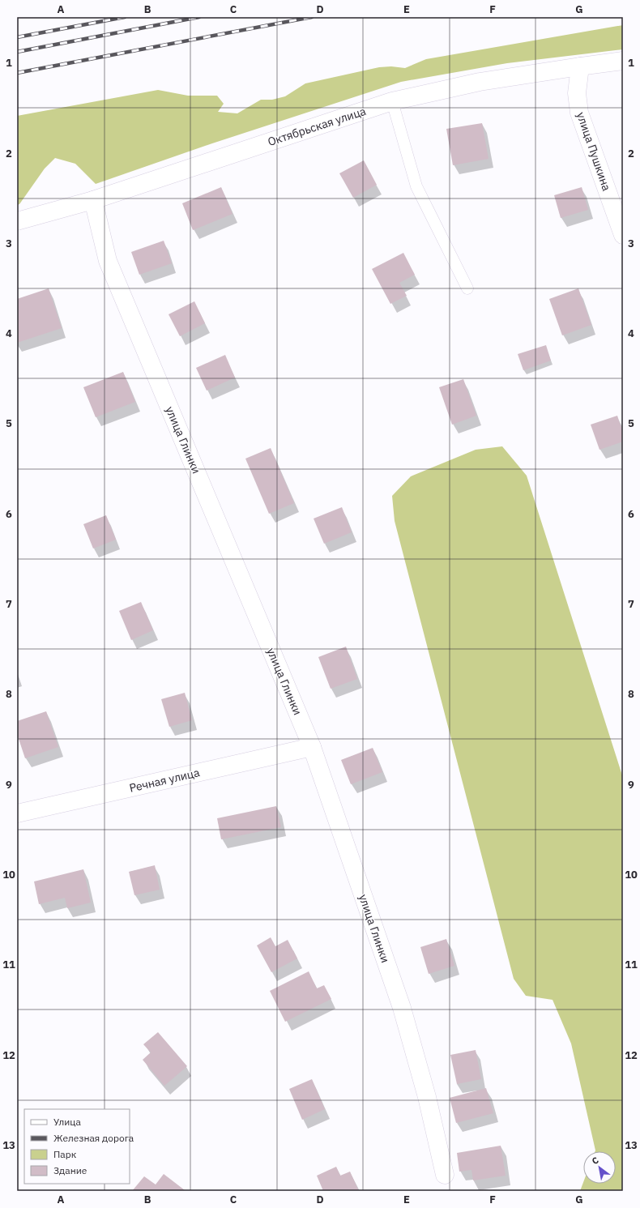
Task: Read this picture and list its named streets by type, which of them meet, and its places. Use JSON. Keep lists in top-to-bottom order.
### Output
{
  "streets": {
    "street": [
      "Октябрьская улица",
      "улица Пушкина",
      "улица Глинки",
      "Речная улица"
    ]
  },
  "crossings": [
    ["Октябрьская улица", "улица Пушкина"],
    ["Октябрьская улица", "улица Глинки"],
    ["улица Глинки", "Речная улица"]
  ],
  "legend": [
    "Улица",
    "Железная дорога",
    "Парк",
    "Здание"
  ],
  "north": "top left",
  "grid": {
    "columns": [
      "A",
      "B",
      "C",
      "D",
      "E",
      "F",
      "G"
    ],
    "rows": [
      "1",
      "2",
      "3",
      "4",
      "5",
      "6",
      "7",
      "8",
      "9",
      "10",
      "11",
      "12",
      "13"
    ]
  }
}
